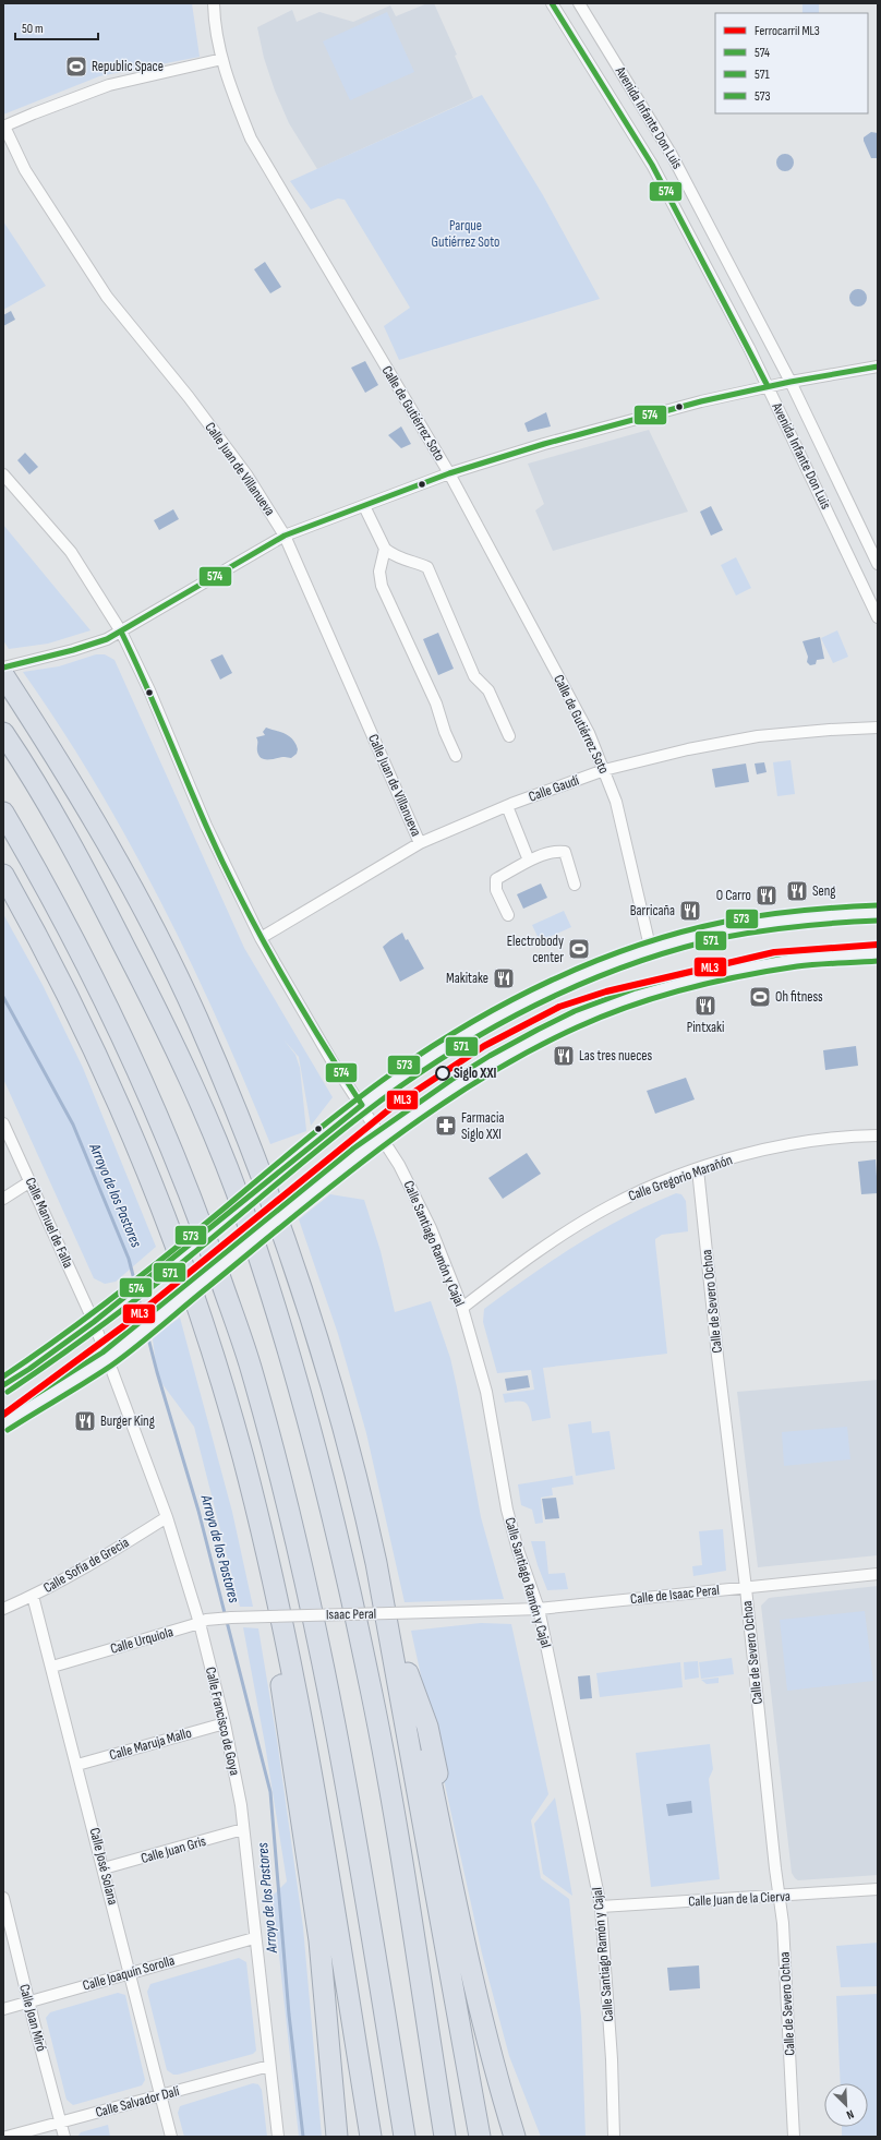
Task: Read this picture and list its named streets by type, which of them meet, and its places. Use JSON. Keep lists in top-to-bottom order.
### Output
{
  "streets": {
    "street": [
      "Avenida Infante Don Luis",
      "Calle de Gutiérrez Soto",
      "Calle Juan de Villanueva",
      "Calle Gaudí",
      "Calle Gregorio Marañón",
      "Calle Manuel de Falla",
      "Calle Santiago Ramón y Cajal",
      "Calle de Severo Ochoa",
      "Calle Sofía de Grecia",
      "Calle de Isaac Peral",
      "Isaac Peral",
      "Calle Urquiola",
      "Calle Francisco de Goya",
      "Calle Maruja Mallo",
      "Calle Juan Gris",
      "Calle José Solana",
      "Calle Juan de la Cierva",
      "Calle Joaquín Sorolla",
      "Calle Joan Miró",
      "Calle Salvador Dalí"
    ]
  },
  "crossings": [
    ["Calle de Gutiérrez Soto", "Calle Gaudí"],
    ["Calle Juan de Villanueva", "Calle Gaudí"],
    ["Calle Gaudí", "Calle Santiago Ramón y Cajal"],
    ["Calle Gregorio Marañón", "Calle Santiago Ramón y Cajal"],
    ["Calle Gregorio Marañón", "Calle de Severo Ochoa"],
    ["Calle Manuel de Falla", "Calle Francisco de Goya"],
    ["Calle Santiago Ramón y Cajal", "Calle de Isaac Peral"],
    ["Calle Santiago Ramón y Cajal", "Calle Juan de la Cierva"],
    ["Calle de Severo Ochoa", "Calle de Isaac Peral"],
    ["Calle de Severo Ochoa", "Calle Juan de la Cierva"],
    ["Calle Sofía de Grecia", "Calle Francisco de Goya"],
    ["Calle Sofía de Grecia", "Calle José Solana"],
    ["Calle de Isaac Peral", "Isaac Peral"],
    ["Isaac Peral", "Calle Urquiola"],
    ["Calle Urquiola", "Calle Francisco de Goya"],
    ["Calle Urquiola", "Calle José Solana"],
    ["Calle Francisco de Goya", "Calle Maruja Mallo"],
    ["Calle Francisco de Goya", "Calle Juan Gris"],
    ["Calle Francisco de Goya", "Calle Joaquín Sorolla"],
    ["Calle Francisco de Goya", "Calle Salvador Dalí"],
    ["Calle Maruja Mallo", "Calle José Solana"],
    ["Calle Juan Gris", "Calle José Solana"],
    ["Calle José Solana", "Calle Joaquín Sorolla"],
    ["Calle José Solana", "Calle Salvador Dalí"],
    ["Calle Joaquín Sorolla", "Calle Joan Miró"],
    ["Calle Joan Miró", "Calle Salvador Dalí"]
  ],
  "water": ["Arroyo de los Pastores"],
  "parks": ["Parque Gutiérrez Soto"],
  "places": {
    "sports": ["Republic Space", "Electrobody center", "Oh fitness"],
    "restaurant": [
      "Seng",
      "O Carro",
      "Barricaña",
      "Makitake",
      "Pintxaki",
      "Las tres nueces",
      "Burger King"
    ],
    "other": ["Siglo XXI"],
    "pharmacy": ["Farmacia Siglo XXI"]
  },
  "lines": [
    "transit line 574",
    "transit line 573",
    "transit line 571",
    "rail line ML3"
  ],
  "legend": [
    "Ferrocarril ML3",
    "574",
    "571",
    "573"
  ],
  "scale_bar": "50 m",
  "north": "bottom right"
}
